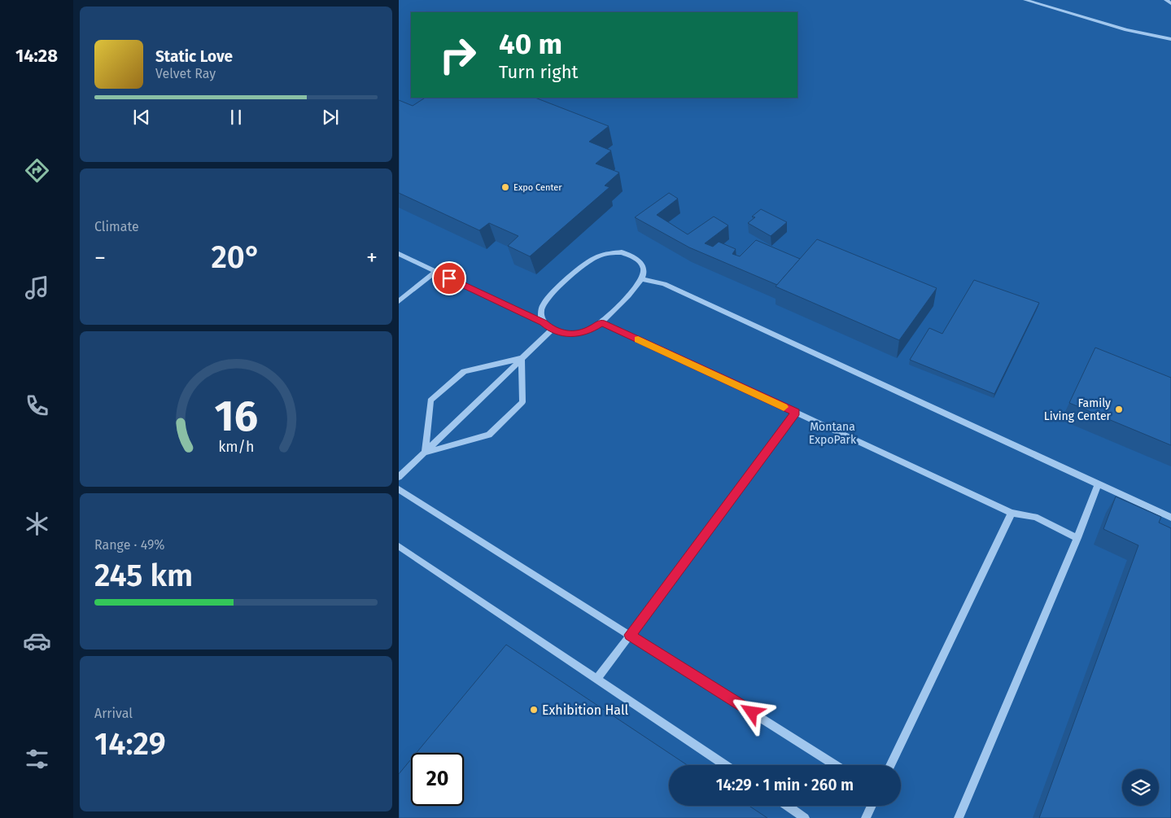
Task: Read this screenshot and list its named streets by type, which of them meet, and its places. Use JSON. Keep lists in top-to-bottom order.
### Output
{
  "parks": ["Montana ExpoPark"],
  "places": ["Expo Center", "Family Living Center", "Exhibition Hall"],
  "page": {
    "tabs": "14:28",
    "turn": ["40 m", "Turn right"],
    "song": ["Static Love", "Velvet Ray"],
    "tile": [
      "Climate",
      ["Range · 49%", "245 km"],
      ["Arrival", "14:29"]
    ],
    "heat": ["−", "20°", "+"],
    "limit": "20",
    "trip": "14:29 · 1 min · 260 m",
    "gauge": ["16", "km/h"]
  }
}
